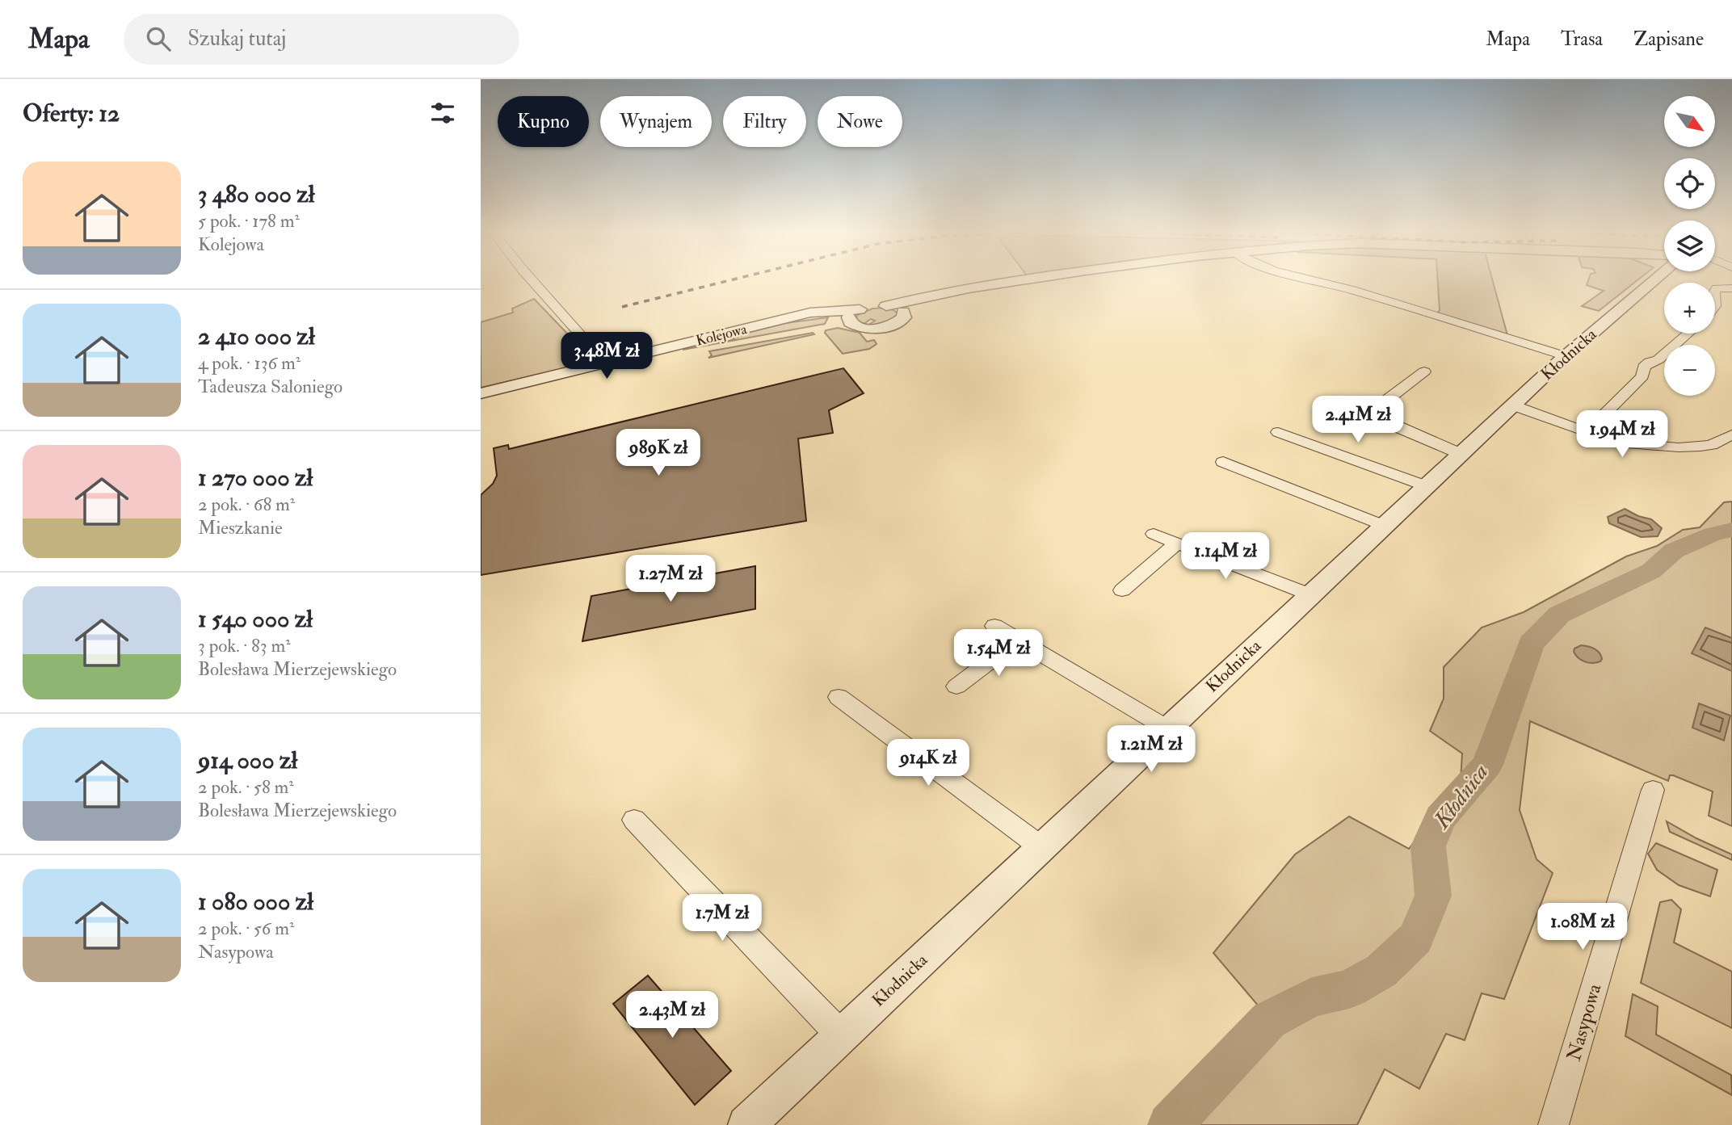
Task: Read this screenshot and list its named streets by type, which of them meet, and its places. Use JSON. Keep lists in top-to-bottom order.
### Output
{
  "streets": {
    "street": ["Kolejowa", "Kłodnicka", "Nasypowa"]
  },
  "water": ["Kłodnica"],
  "north": "bottom right",
  "page": {
    "header": "Mapa",
    "search": "Szukaj tutaj",
    "nav": ["Mapa", "Trasa", "Zapisane"],
    "heading": "Oferty: 12",
    "map_buttons": ["+", "−"],
    "chip": [
      "Kupno",
      "Wynajem",
      "Filtry",
      "Nowe"
    ],
    "list": [
      {
        "name": "3 480 000 zł",
        "note": "5 pok. · 178 m² · Kolejowa"
      },
      {
        "name": "2 410 000 zł",
        "note": "4 pok. · 136 m² · Tadeusza Saloniego"
      },
      {
        "name": "1 270 000 zł",
        "note": "2 pok. · 68 m² · Mieszkanie"
      },
      {
        "name": "1 540 000 zł",
        "note": "3 pok. · 83 m² · Bolesława Mierzejewskiego"
      },
      {
        "name": "914 000 zł",
        "note": "2 pok. · 58 m² · Bolesława Mierzejewskiego"
      },
      {
        "name": "1 080 000 zł",
        "note": "2 pok. · 56 m² · Nasypowa"
      }
    ],
    "price": [
      "3.48M zł",
      "2.41M zł",
      "1.94M zł",
      "989K zł",
      "1.14M zł",
      "1.27M zł",
      "1.54M zł",
      "1.21M zł",
      "914K zł",
      "1.7M zł",
      "1.08M zł",
      "2.43M zł"
    ]
  }
}
